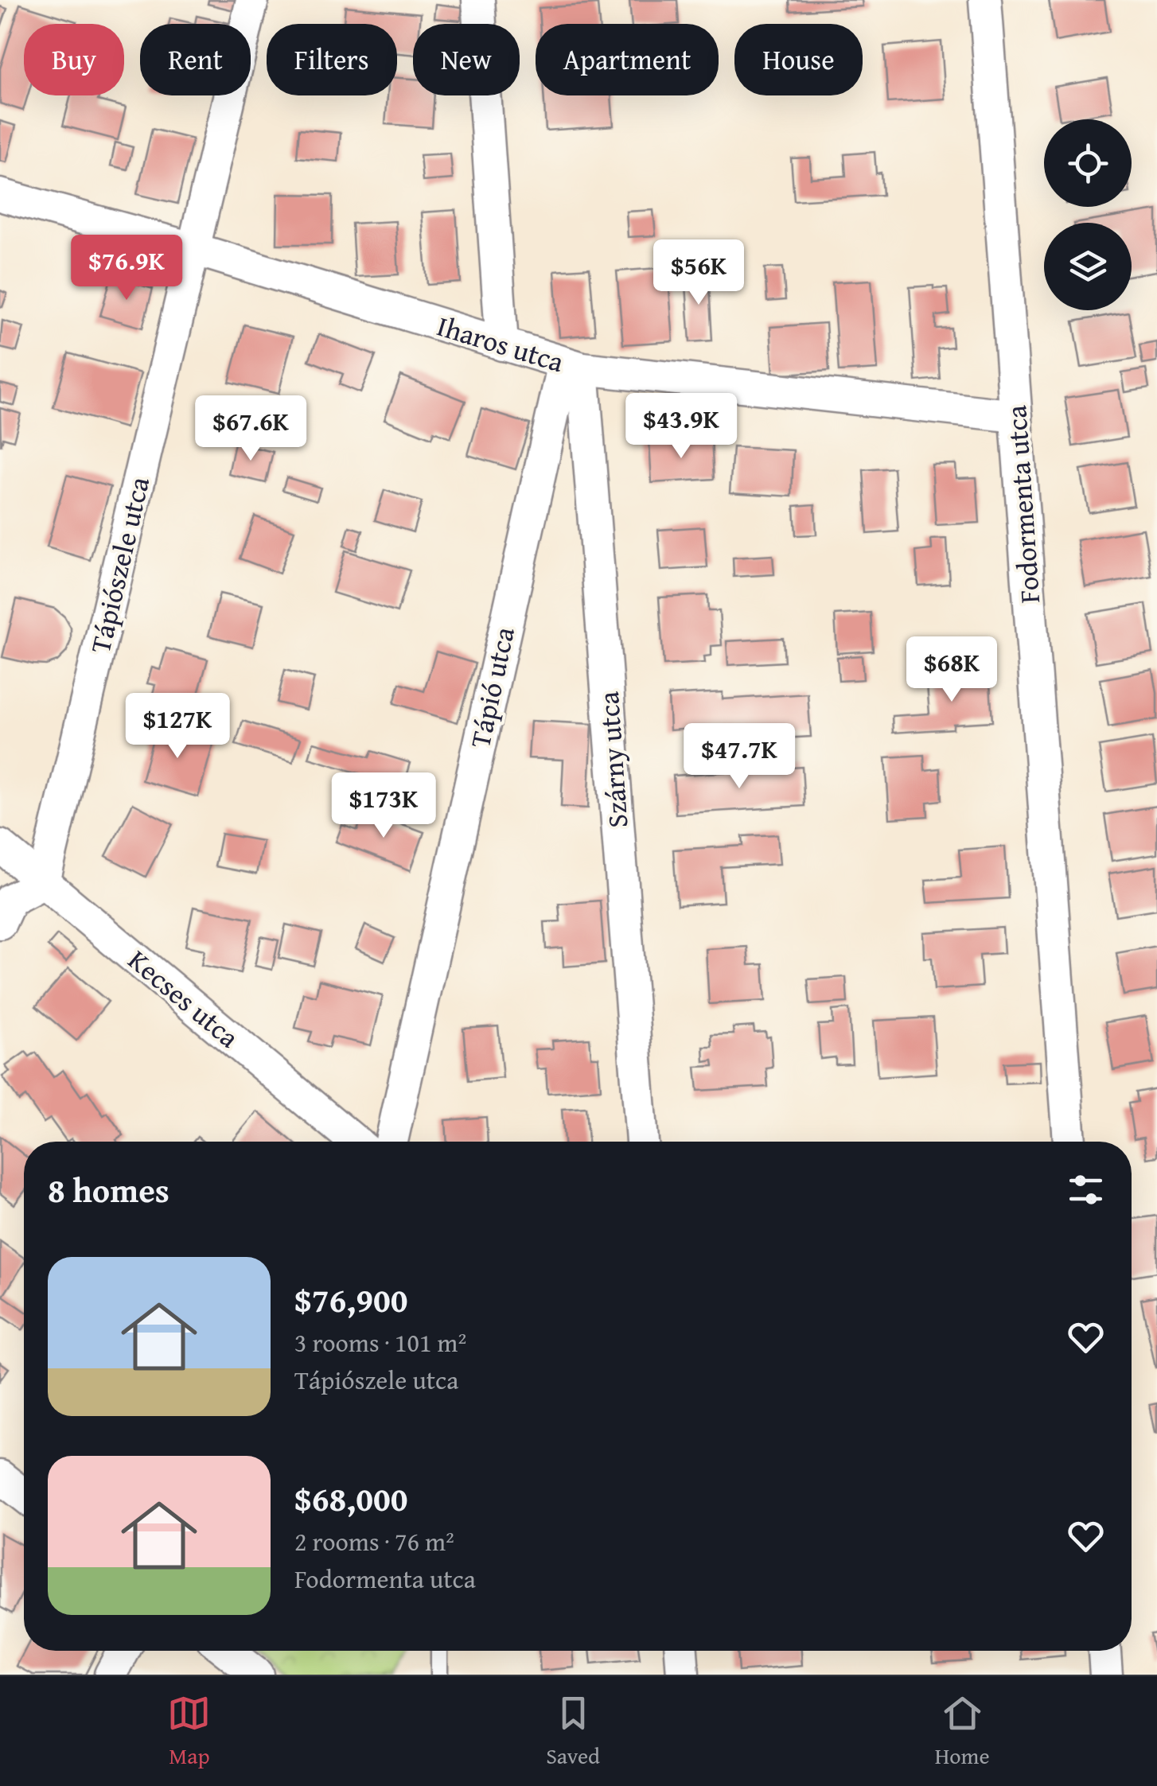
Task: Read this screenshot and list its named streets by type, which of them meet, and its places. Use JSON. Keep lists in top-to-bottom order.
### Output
{
  "streets": {
    "street": [
      "Iharos utca",
      "Fodormenta utca",
      "Tápiószele utca",
      "Tápió utca",
      "Szárny utca",
      "Kecses utca"
    ]
  },
  "crossings": [
    ["Iharos utca", "Fodormenta utca"],
    ["Iharos utca", "Tápiószele utca"],
    ["Iharos utca", "Tápió utca"],
    ["Iharos utca", "Szárny utca"],
    ["Tápiószele utca", "Kecses utca"],
    ["Tápió utca", "Szárny utca"]
  ],
  "page": {
    "chip": [
      "Buy",
      "Rent",
      "Filters",
      "New",
      "Apartment",
      "House"
    ],
    "price": [
      "$76.9K",
      "$56K",
      "$43.9K",
      "$67.6K",
      "$68K",
      "$127K",
      "$47.7K",
      "$173K"
    ],
    "heading": "8 homes",
    "list": [
      {
        "name": "$76,900",
        "note": "3 rooms · 101 m² · Tápiószele utca"
      },
      {
        "name": "$68,000",
        "note": "2 rooms · 76 m² · Fodormenta utca"
      }
    ],
    "tabs": ["Map", "Saved", "Home"]
  }
}
